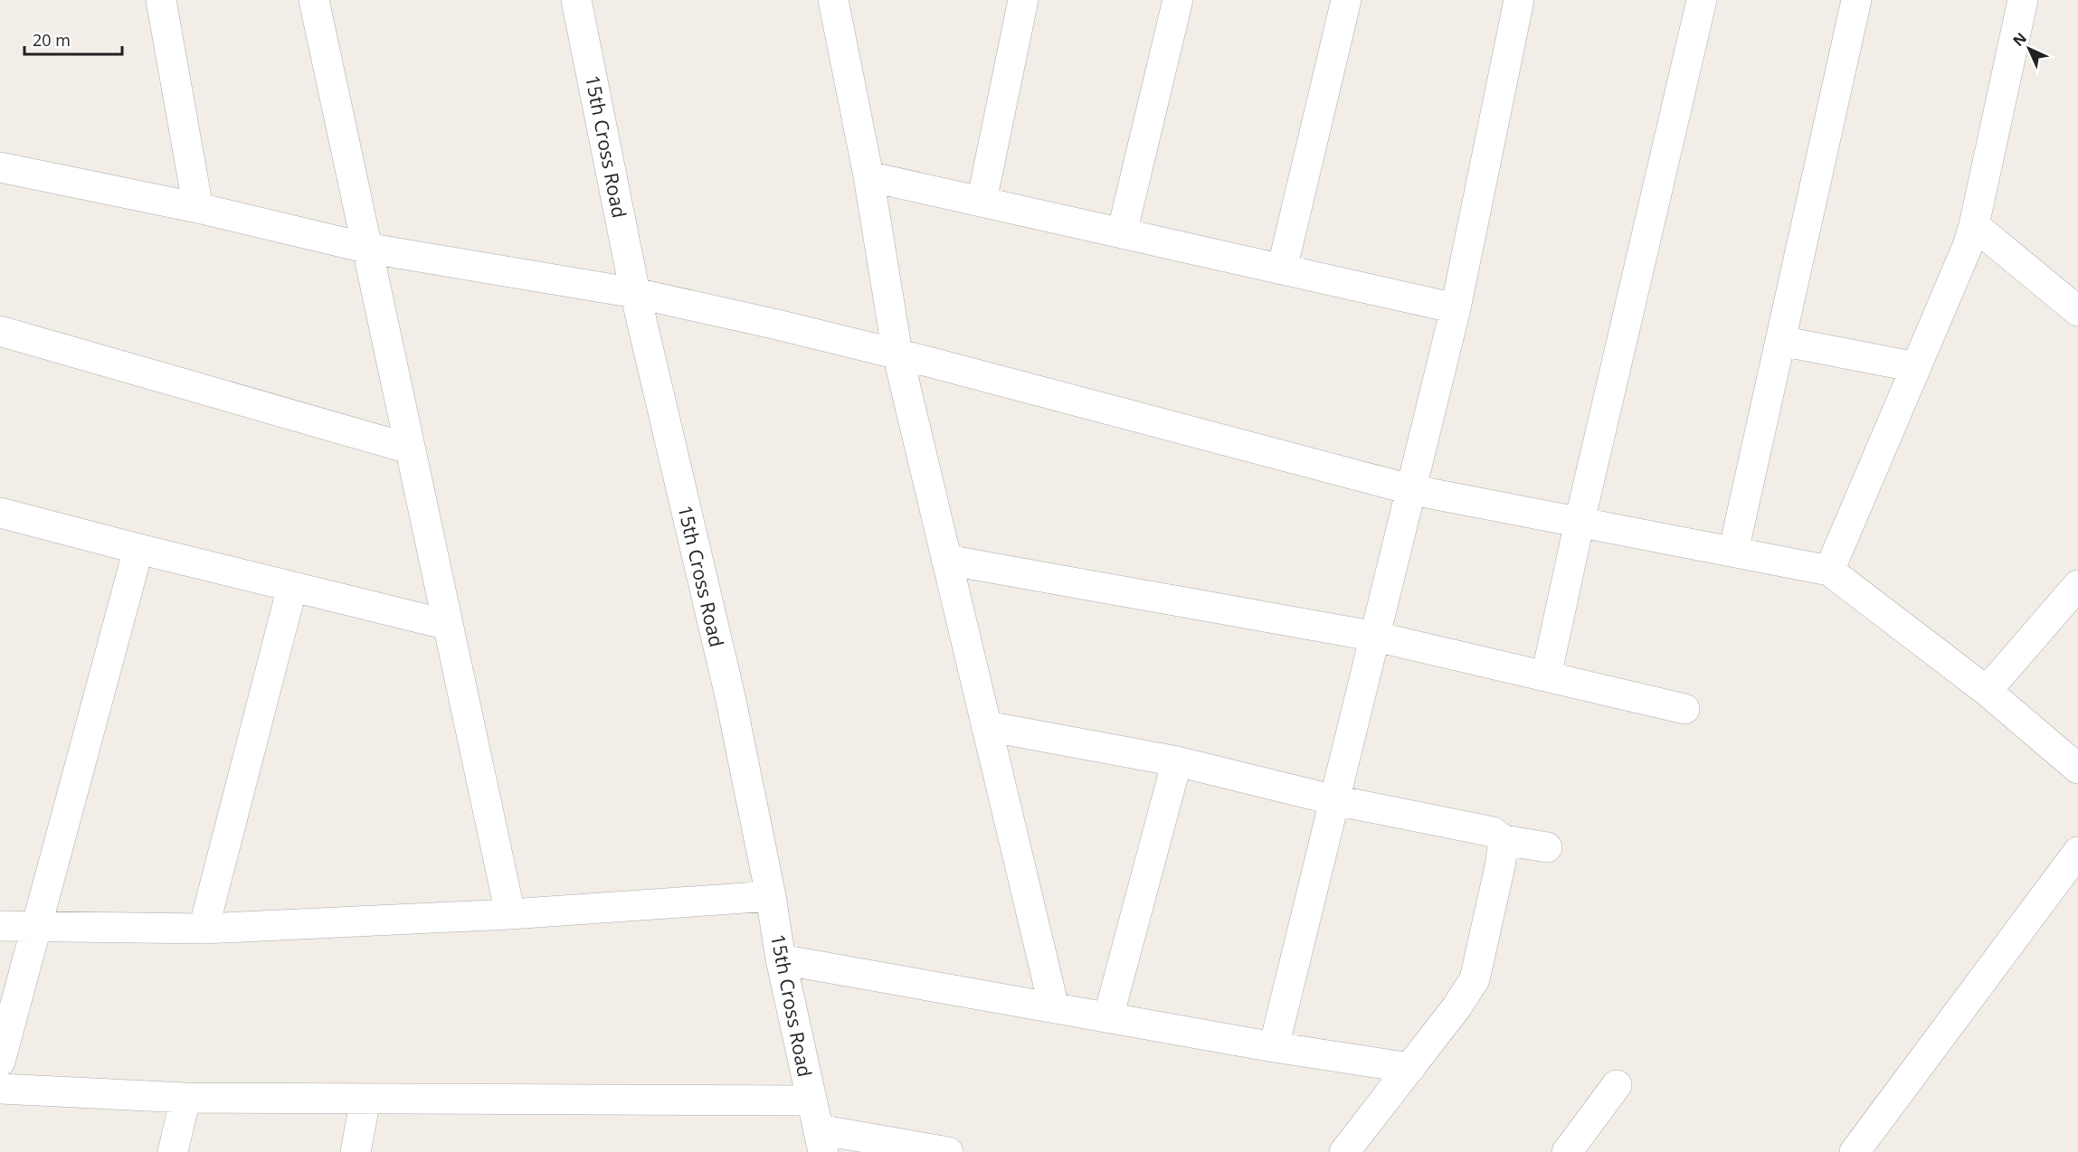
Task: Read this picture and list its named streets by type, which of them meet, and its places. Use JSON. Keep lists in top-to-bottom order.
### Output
{
  "streets": {
    "street": ["15th Cross Road"]
  },
  "scale_bar": "20 m",
  "north": "top left"
}
